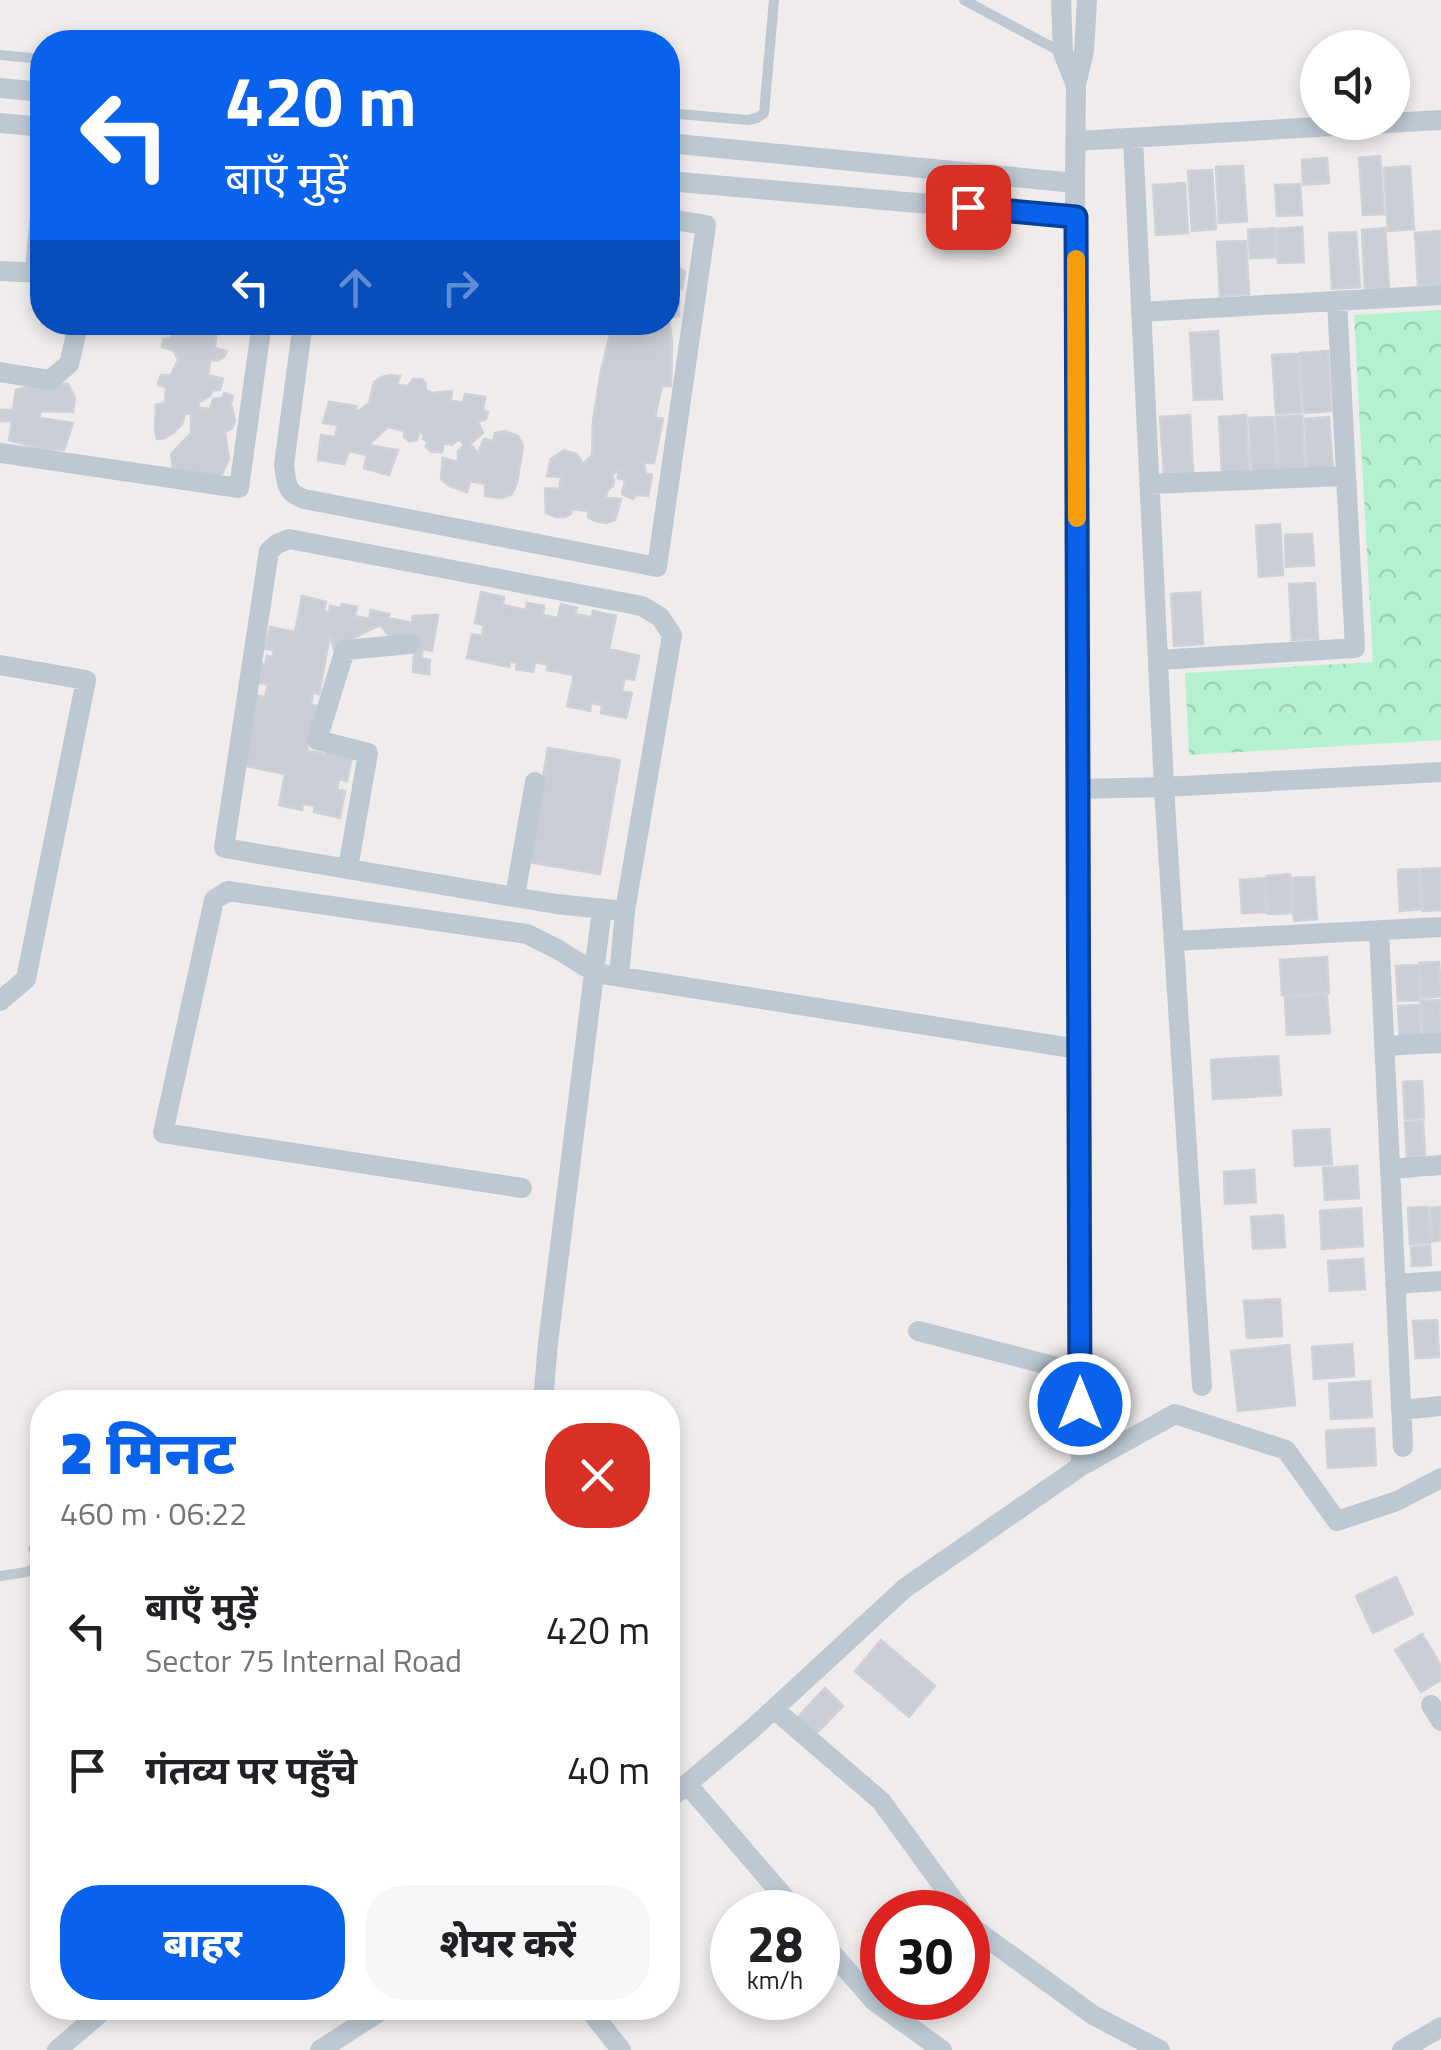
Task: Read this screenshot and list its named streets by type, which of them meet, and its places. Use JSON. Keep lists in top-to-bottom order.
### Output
{
  "page": {
    "turn": ["420 m", "बाएँ मुड़ें"],
    "heading": ["2 मिनट", "460 m · 06:22"],
    "list": [
      {
        "name": "बाएँ मुड़ें",
        "note": "Sector 75 Internal Road",
        "value": "420 m"
      },
      {
        "name": "गंतव्य पर पहुँचे",
        "value": "40 m"
      }
    ],
    "buttons": ["बाहर", "शेयर करें"],
    "speed": "28 km/h",
    "limit": "30"
  }
}
